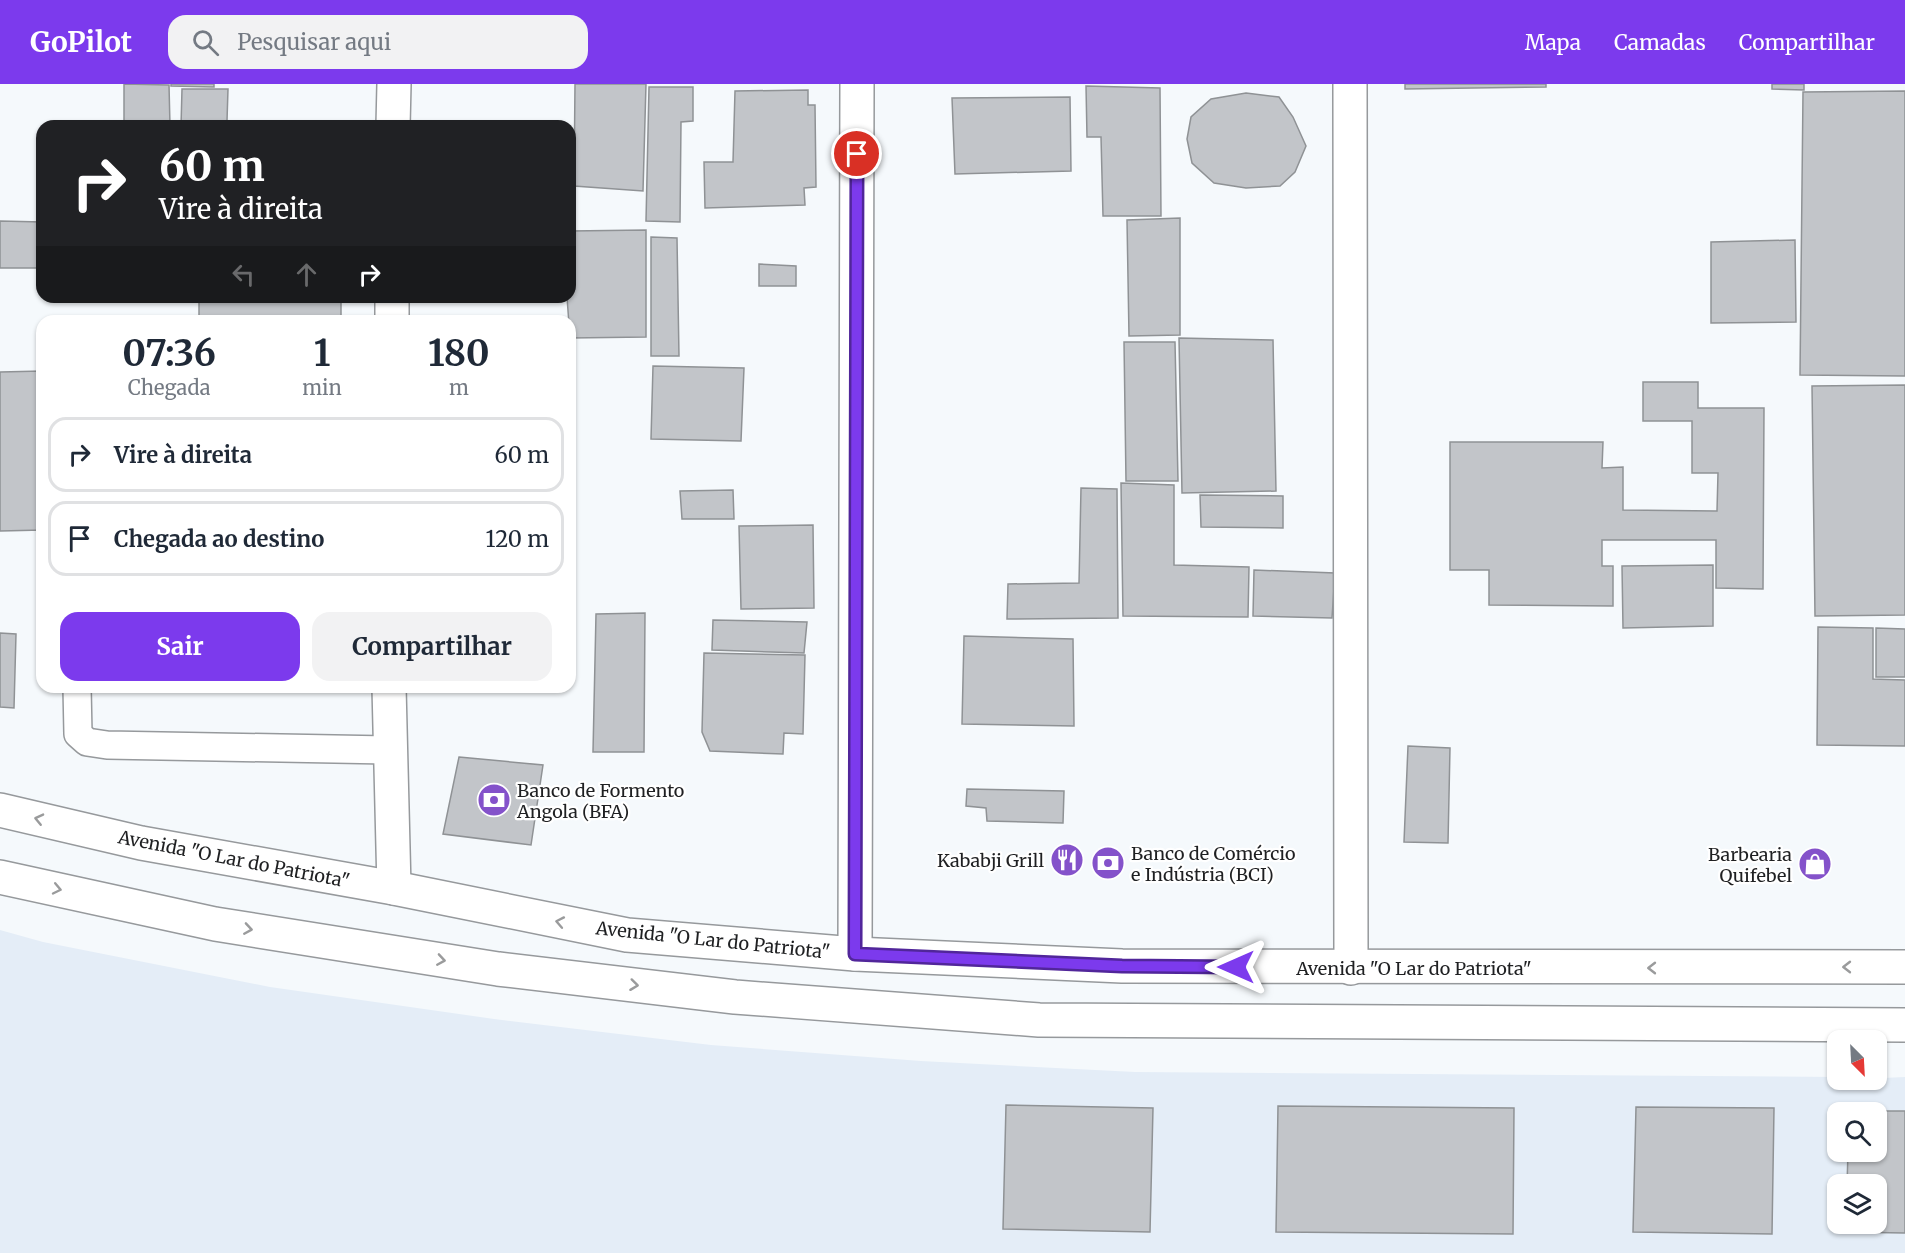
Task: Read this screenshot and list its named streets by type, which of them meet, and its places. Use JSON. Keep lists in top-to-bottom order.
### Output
{
  "streets": {
    "main road": ["Avenida \"O Lar do Patriota\""]
  },
  "places": {
    "bank": ["Banco de Formento Angola (BFA)", "Banco de Comércio e Indústria (BCI)"],
    "restaurant": ["Kababji Grill"],
    "shop": ["Barbearia Quifebel"]
  },
  "north": "bottom right",
  "page": {
    "header": "GoPilot",
    "search": "Pesquisar aqui",
    "nav": ["Mapa", "Camadas", "Compartilhar"],
    "turn": ["60 m", "Vire à direita"],
    "eta": [
      "07:36",
      "Chegada",
      "1",
      "min",
      "180",
      "m"
    ],
    "list": [
      {
        "name": "Vire à direita",
        "value": "60 m"
      },
      {
        "name": "Chegada ao destino",
        "value": "120 m"
      }
    ],
    "buttons": ["Sair", "Compartilhar"]
  }
}
